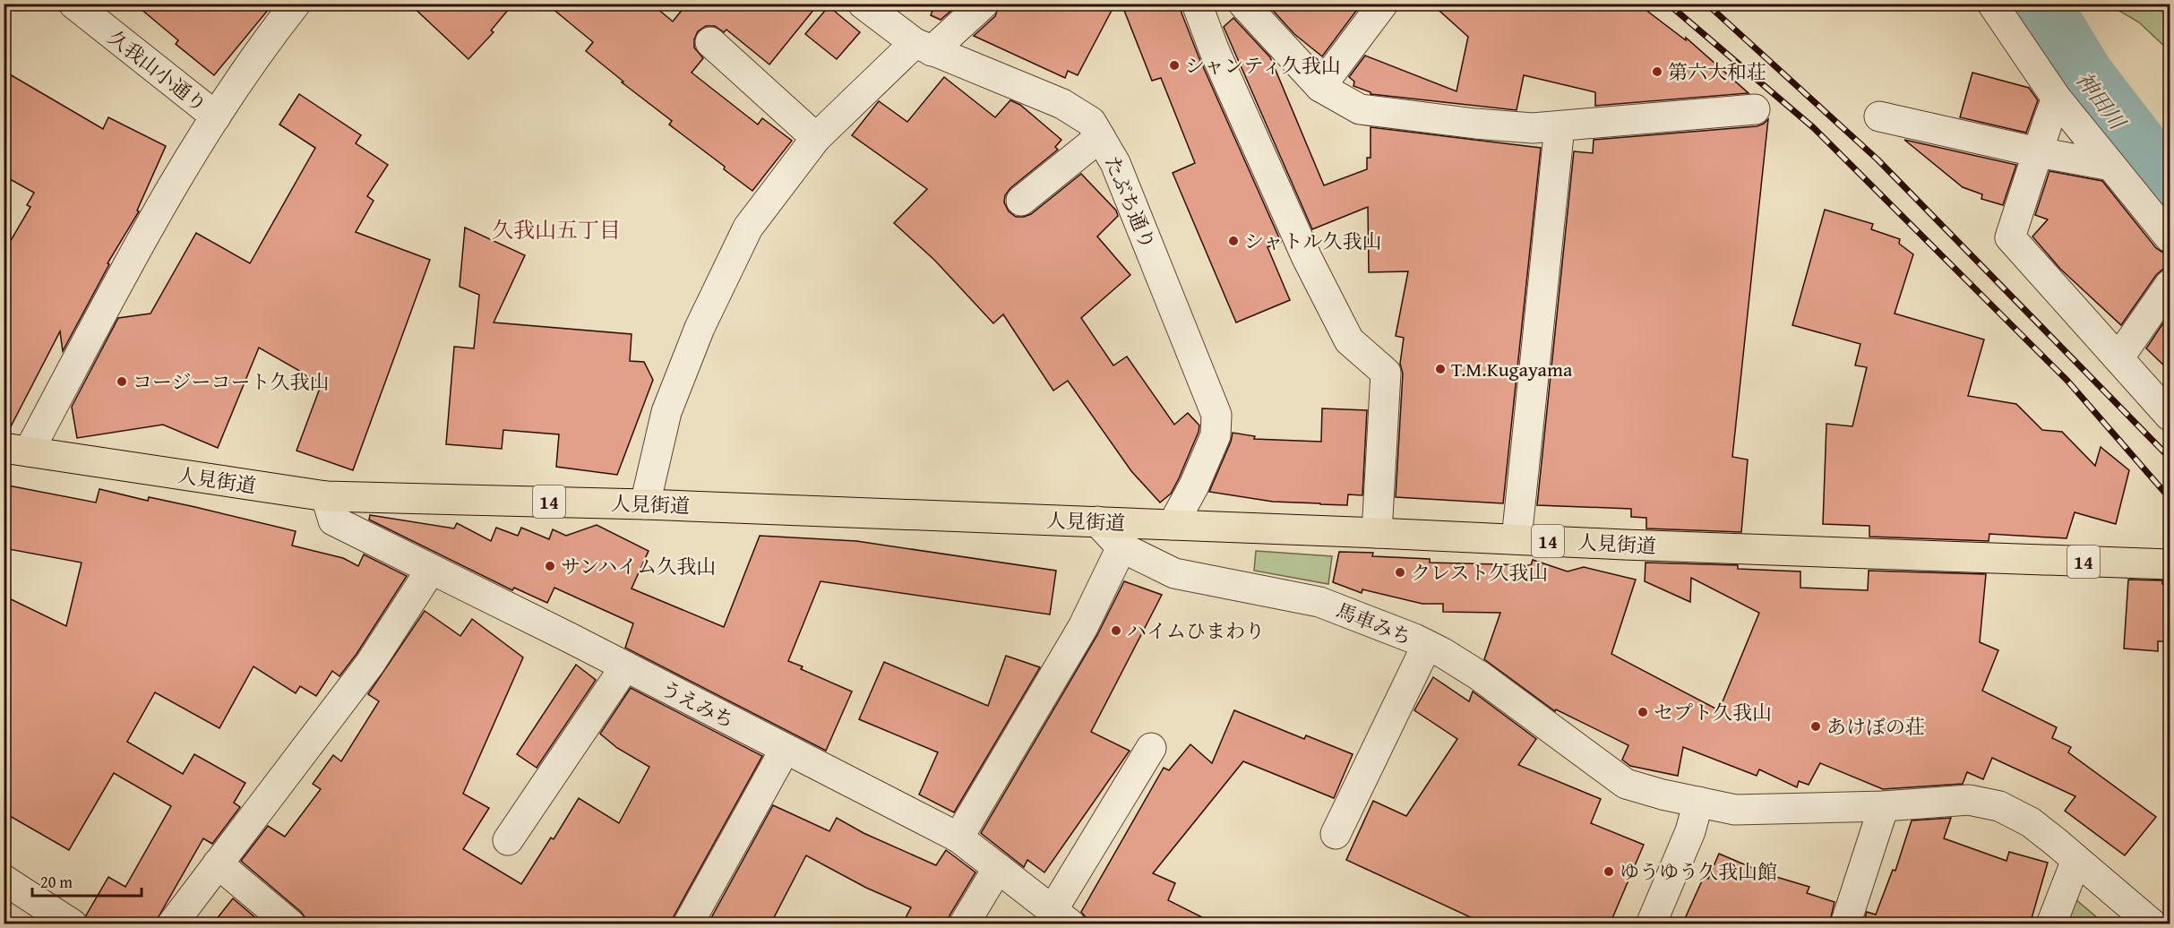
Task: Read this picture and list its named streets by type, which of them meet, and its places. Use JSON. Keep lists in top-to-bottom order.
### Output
{
  "streets": {
    "main road": ["人見街道", "14"],
    "street": [
      "久我山小通り",
      "たぶち通り",
      "馬車みち",
      "うえみち"
    ]
  },
  "crossings": [
    ["たぶち通り", "人見街道"],
    ["人見街道", "馬車みち"],
    ["人見街道", "うえみち"]
  ],
  "districts": ["久我山五丁目"],
  "water": ["神田川"],
  "places": [
    "シャンティ久我山",
    "第六大和荘",
    "シャトル久我山",
    "T.M.Kugayama",
    "コージーコート久我山",
    "サンハイム久我山",
    "クレスト久我山",
    "ハイムひまわり",
    "セプト久我山",
    "あけぼの荘",
    "ゆうゆう久我山館"
  ],
  "scale_bar": "20 m"
}
